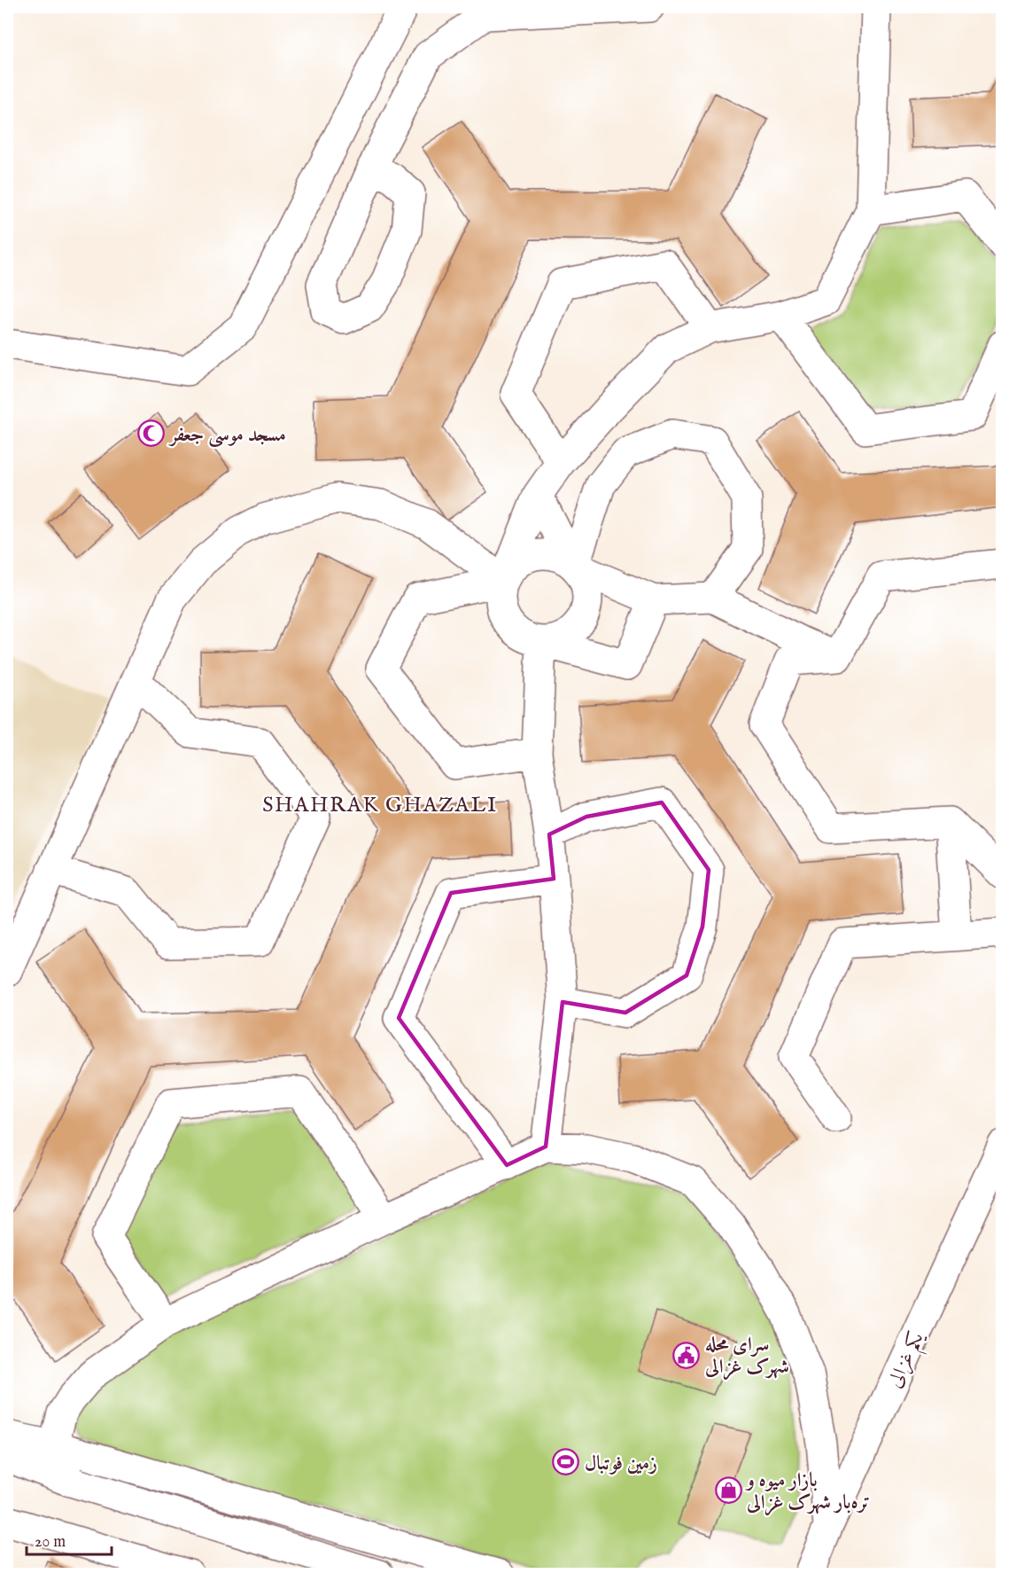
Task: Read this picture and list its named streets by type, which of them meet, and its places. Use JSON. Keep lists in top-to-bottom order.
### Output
{
  "streets": {
    "street": ["یکم غزالی"]
  },
  "districts": ["SHAHRAK GHAZALI"],
  "places": {
    "mosque": ["مسجد موسی جعفر"],
    "public building": ["سرای محله شهرک غزالی"],
    "sports": ["زمین فوتبال"],
    "shop": ["بازار میوه و تره‌بار شهرک غزالی"]
  },
  "scale_bar": "20 m"
}
